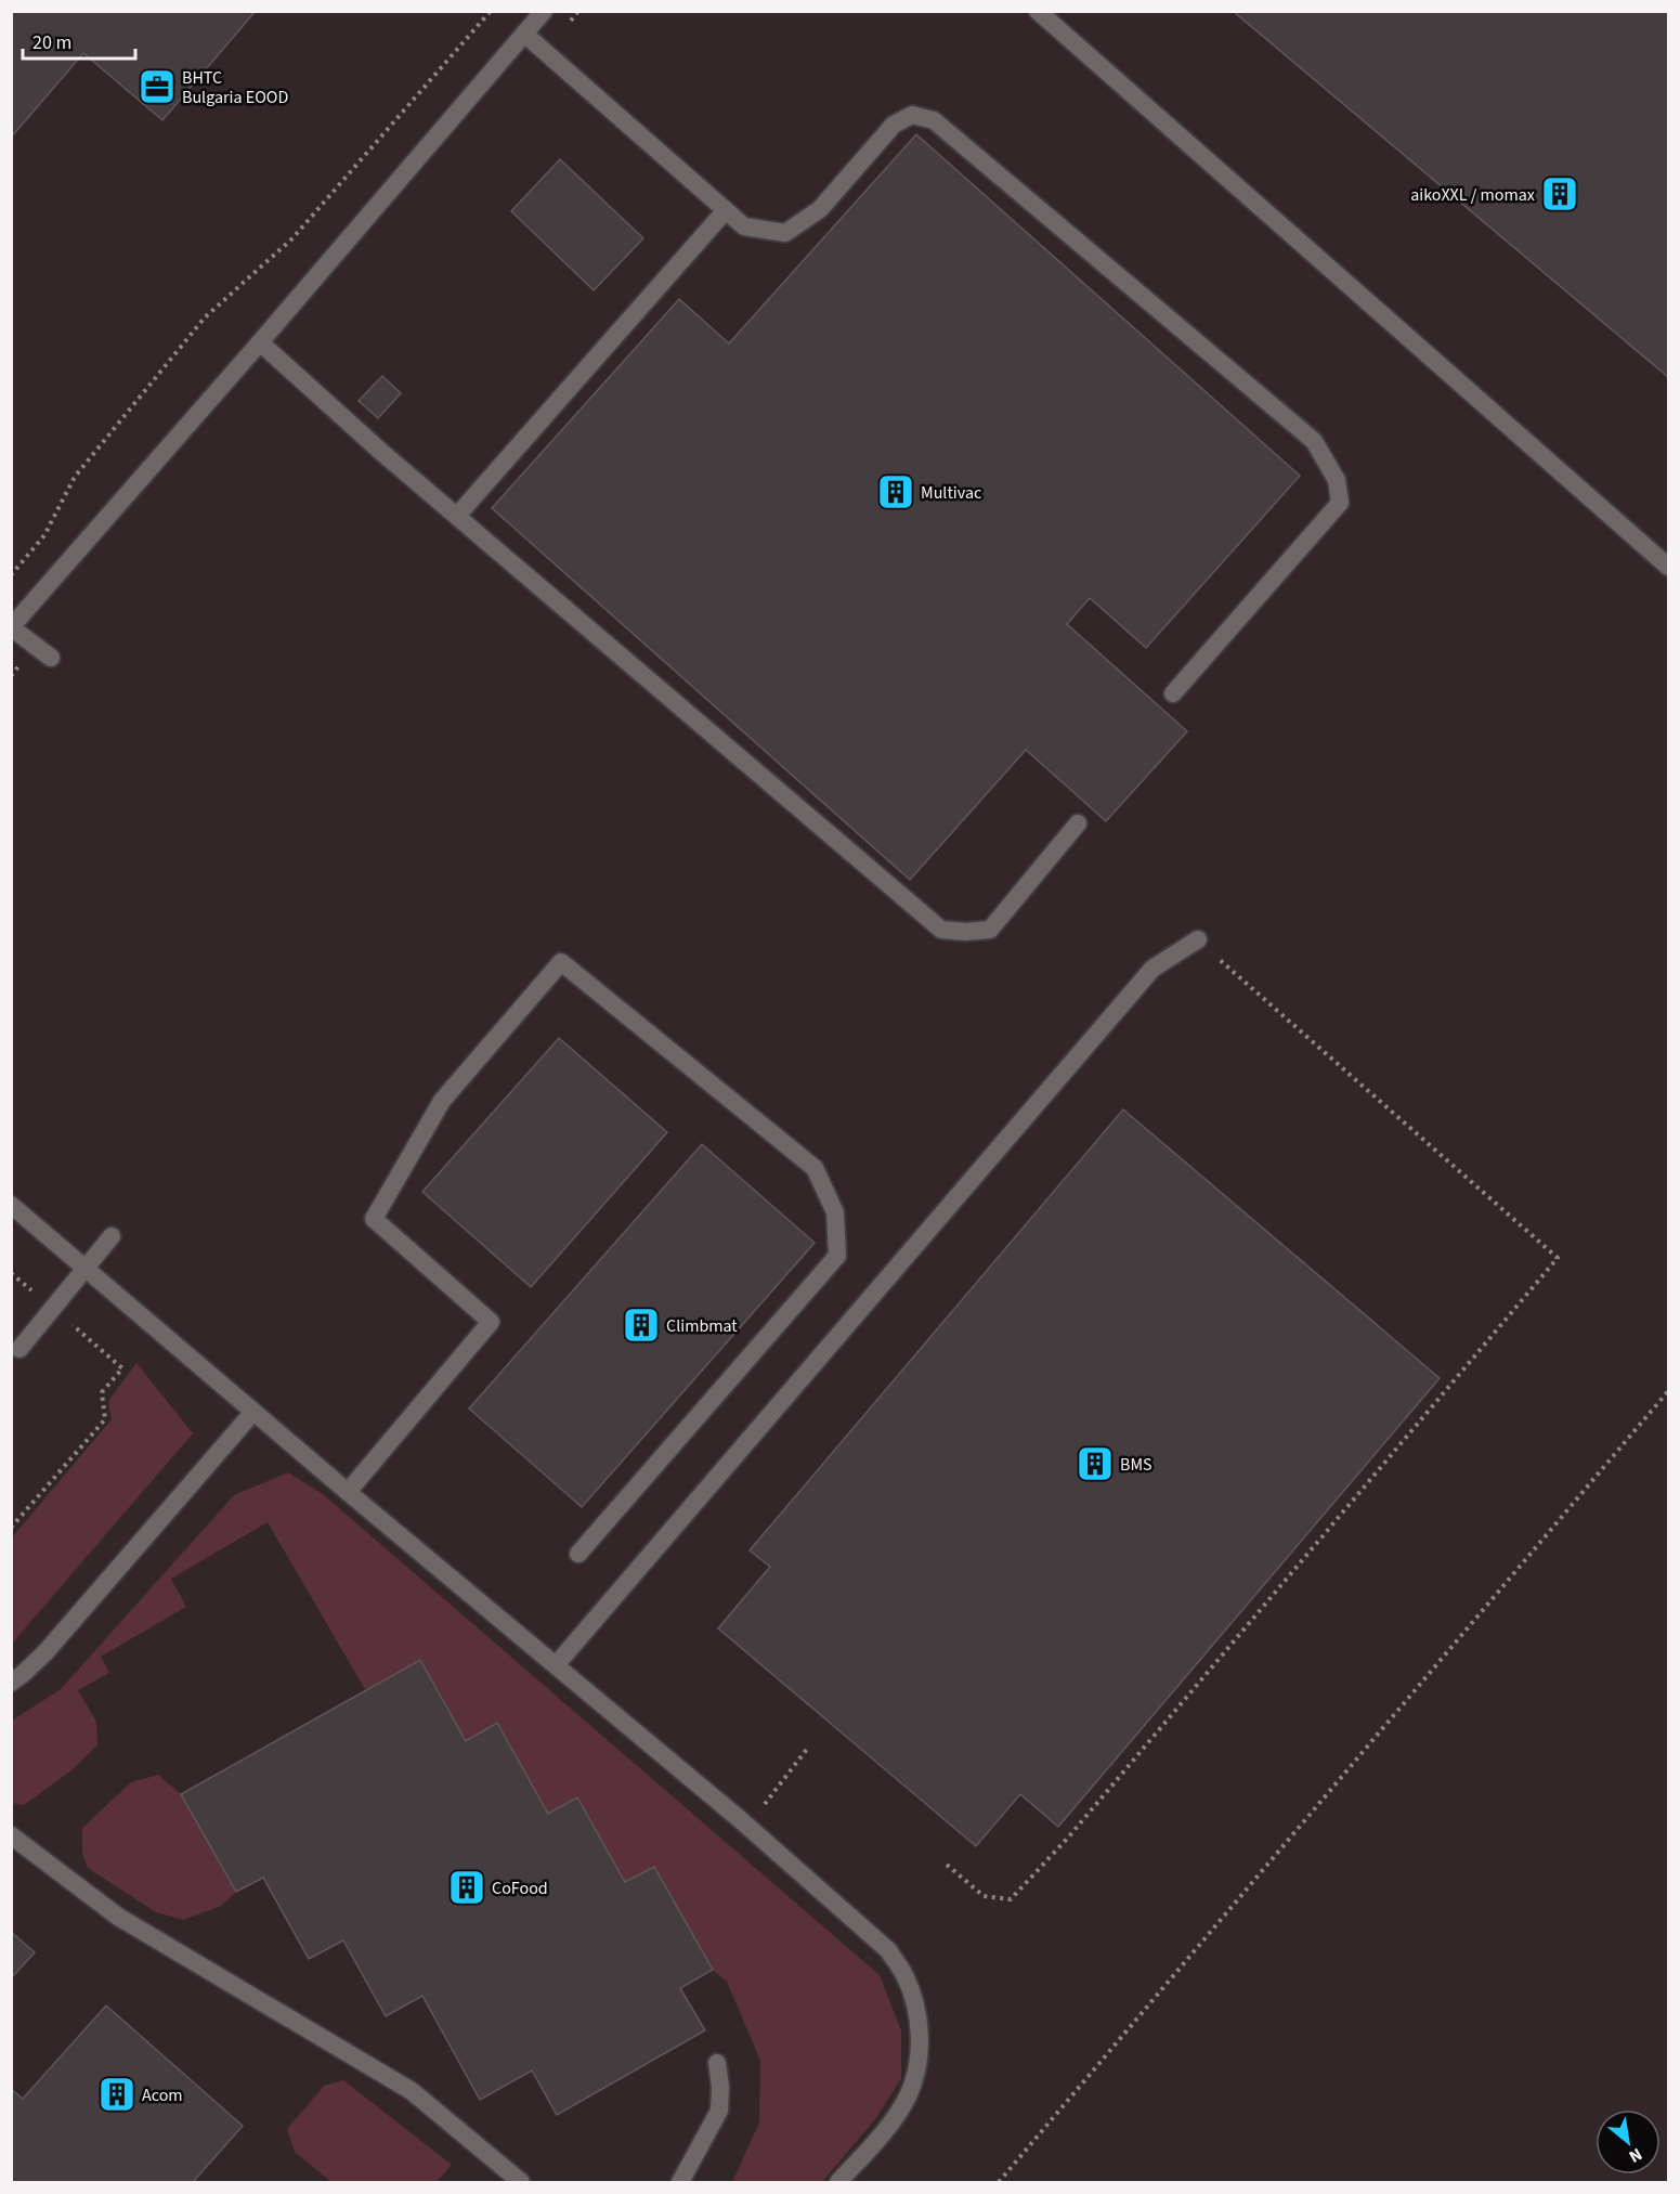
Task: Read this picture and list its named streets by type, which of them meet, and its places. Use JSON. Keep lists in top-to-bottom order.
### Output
{
  "places": {
    "office": ["BHTC Bulgaria EOOD"],
    "building": [
      "aikoXXL / momax",
      "Multivac",
      "Climbmat",
      "BMS",
      "CoFood",
      "Acom"
    ]
  },
  "scale_bar": "20 m",
  "north": "bottom right"
}
